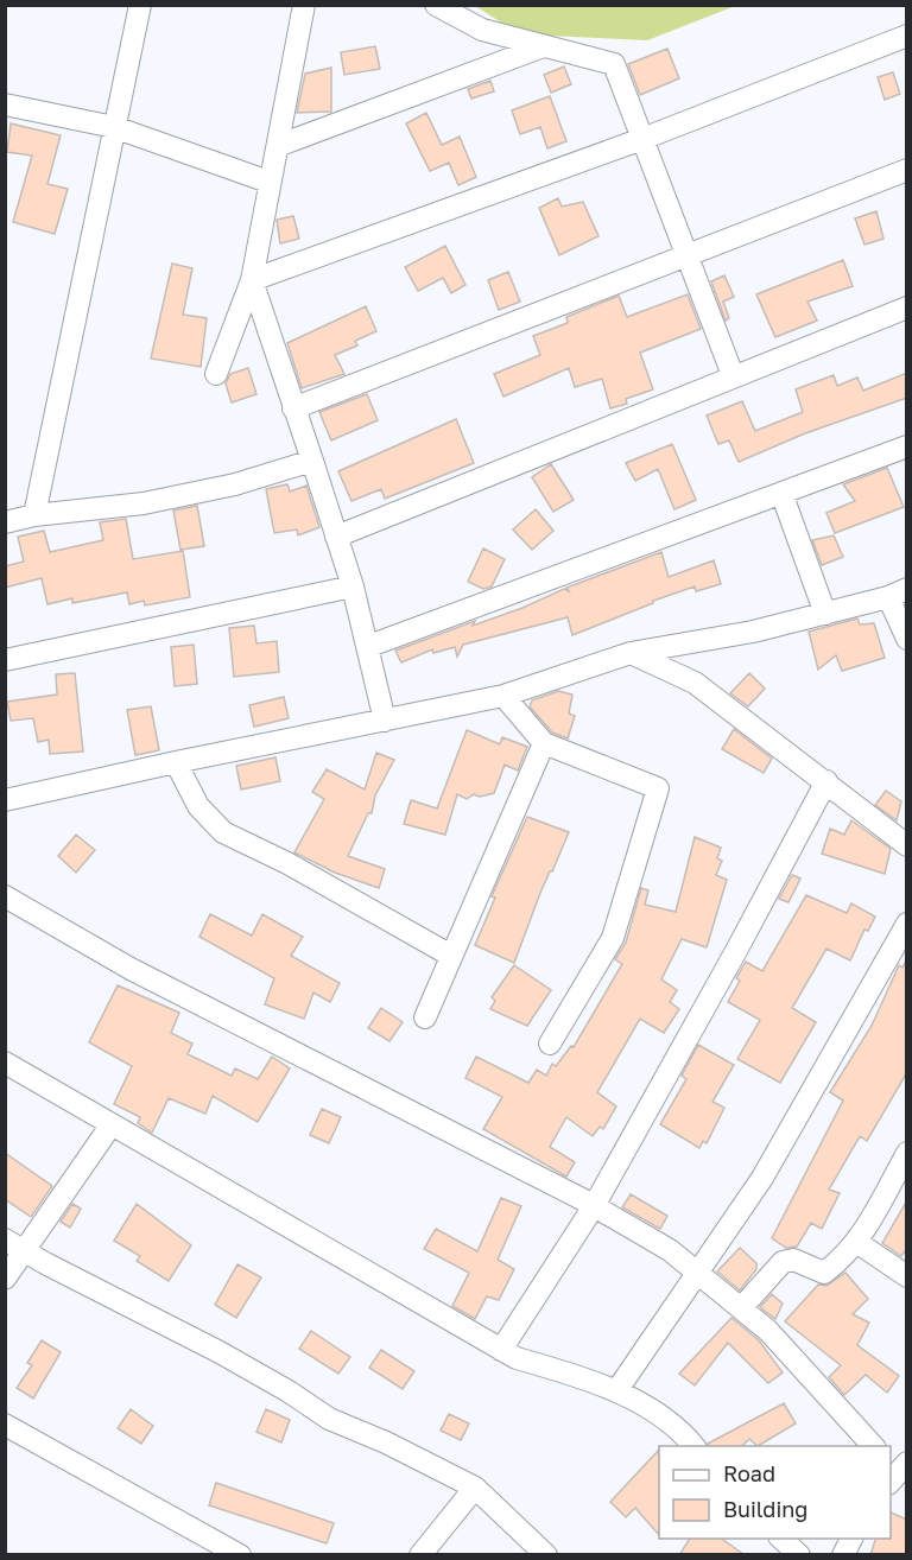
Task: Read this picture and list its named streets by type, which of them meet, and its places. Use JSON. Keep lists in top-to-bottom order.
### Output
{
  "legend": ["Road", "Building"]
}
